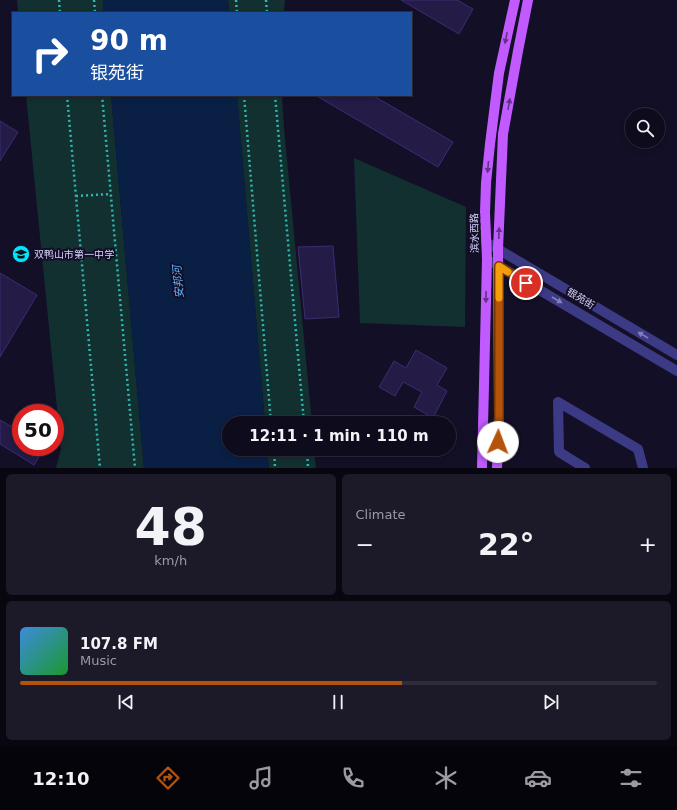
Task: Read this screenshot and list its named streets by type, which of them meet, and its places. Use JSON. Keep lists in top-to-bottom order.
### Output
{
  "streets": {
    "main road": ["滨水西路"],
    "street": ["银苑街"]
  },
  "crossings": [
    ["滨水西路", "银苑街"]
  ],
  "water": ["安邦河"],
  "places": {
    "school or university": ["双鸭山市第一中学"]
  },
  "page": {
    "turn": ["90 m", "银苑街"],
    "limit": "50",
    "trip": "12:11 · 1 min · 110 m",
    "tile": [
      ["48", "km/h"],
      "Climate"
    ],
    "heat": ["−", "22°", "+"],
    "song": ["107.8 FM", "Music"],
    "tabs": "12:10"
  }
}
